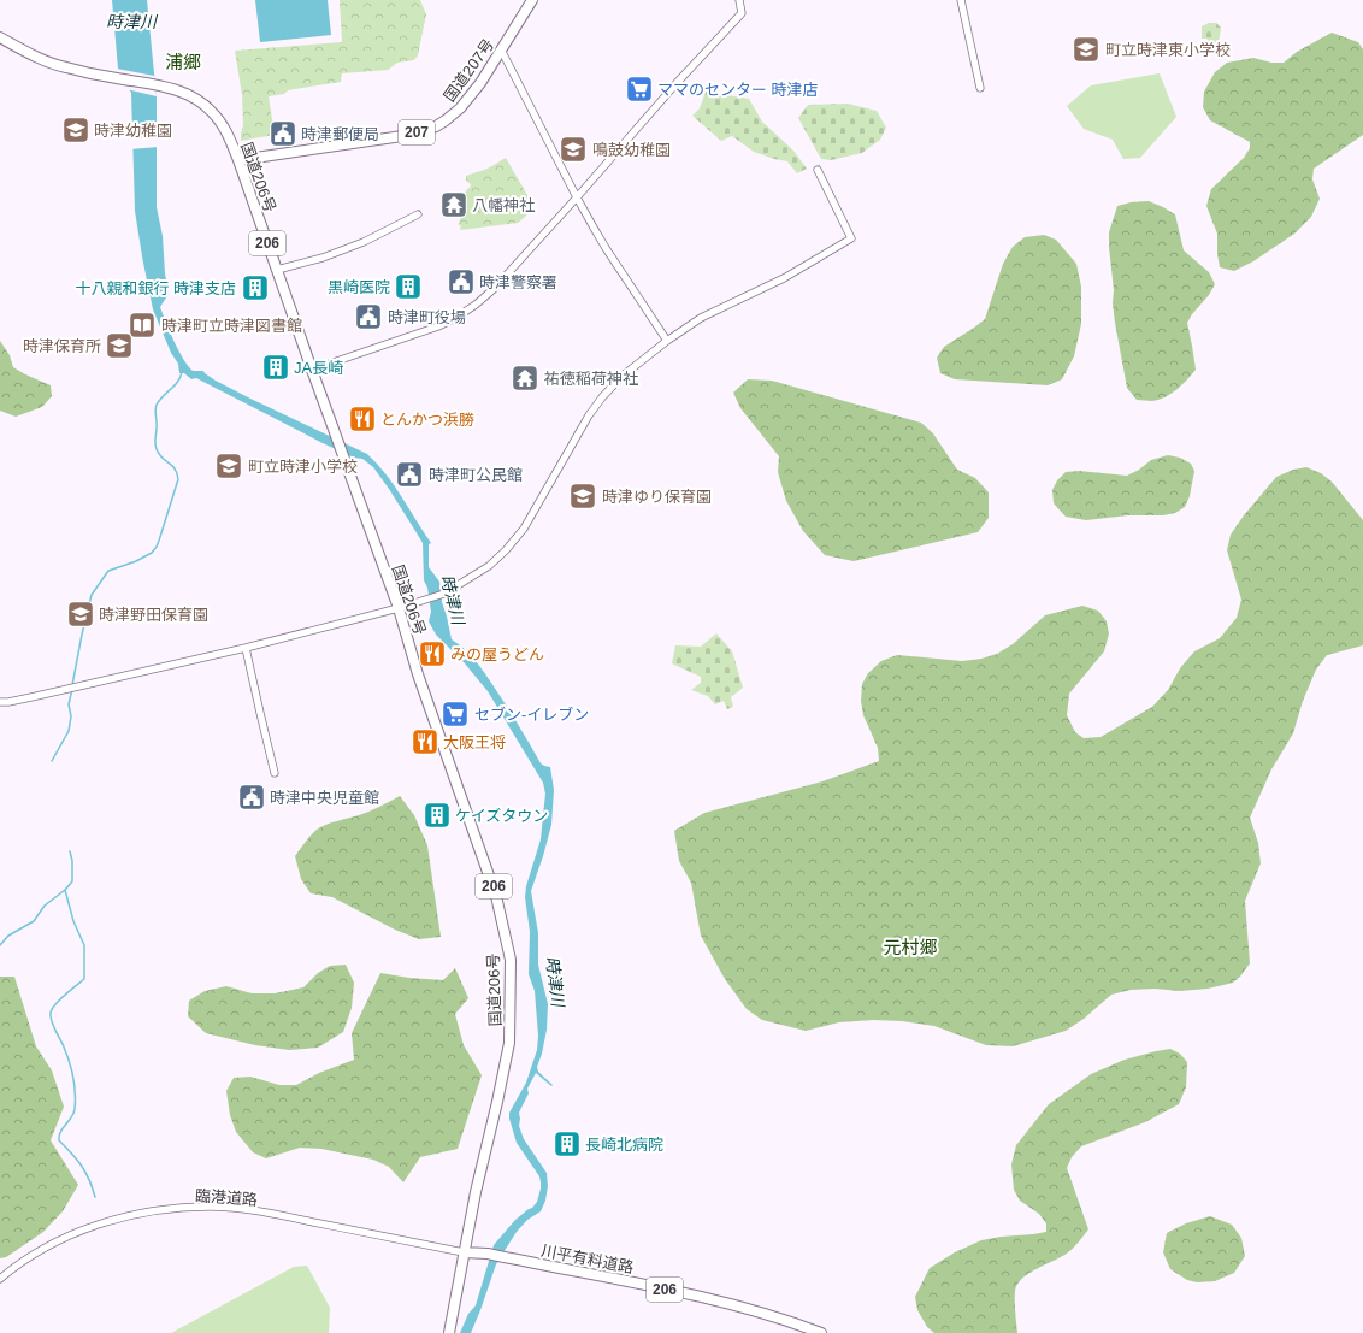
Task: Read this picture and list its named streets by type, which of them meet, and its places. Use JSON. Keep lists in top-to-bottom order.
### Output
{
  "streets": {
    "highway": [
      "国道207号",
      "207",
      "国道206号",
      "206",
      "川平有料道路"
    ],
    "street": ["臨港道路"]
  },
  "crossings": [
    ["国道207号", "国道206号"],
    ["国道206号", "臨港道路"],
    ["国道206号", "川平有料道路"],
    ["臨港道路", "川平有料道路"]
  ],
  "districts": ["浦郷", "元村郷"],
  "water": ["時津川"],
  "places": {
    "school or university": [
      "町立時津東小学校",
      "時津幼稚園",
      "鳴鼓幼稚園",
      "時津保育所",
      "町立時津小学校",
      "時津ゆり保育園",
      "時津野田保育園"
    ],
    "supermarket": ["ママのセンター 時津店", "セブン-イレブン"],
    "public building": [
      "時津郵便局",
      "時津警察署",
      "時津町役場",
      "時津町公民館",
      "時津中央児童館"
    ],
    "temple": ["八幡神社", "祐徳稲荷神社"],
    "building": [
      "黒崎医院",
      "十八親和銀行 時津支店",
      "JA長崎",
      "ケイズタウン",
      "長崎北病院"
    ],
    "library": ["時津町立時津図書館"],
    "restaurant": ["とんかつ浜勝", "みの屋うどん", "大阪王将"]
  }
}
